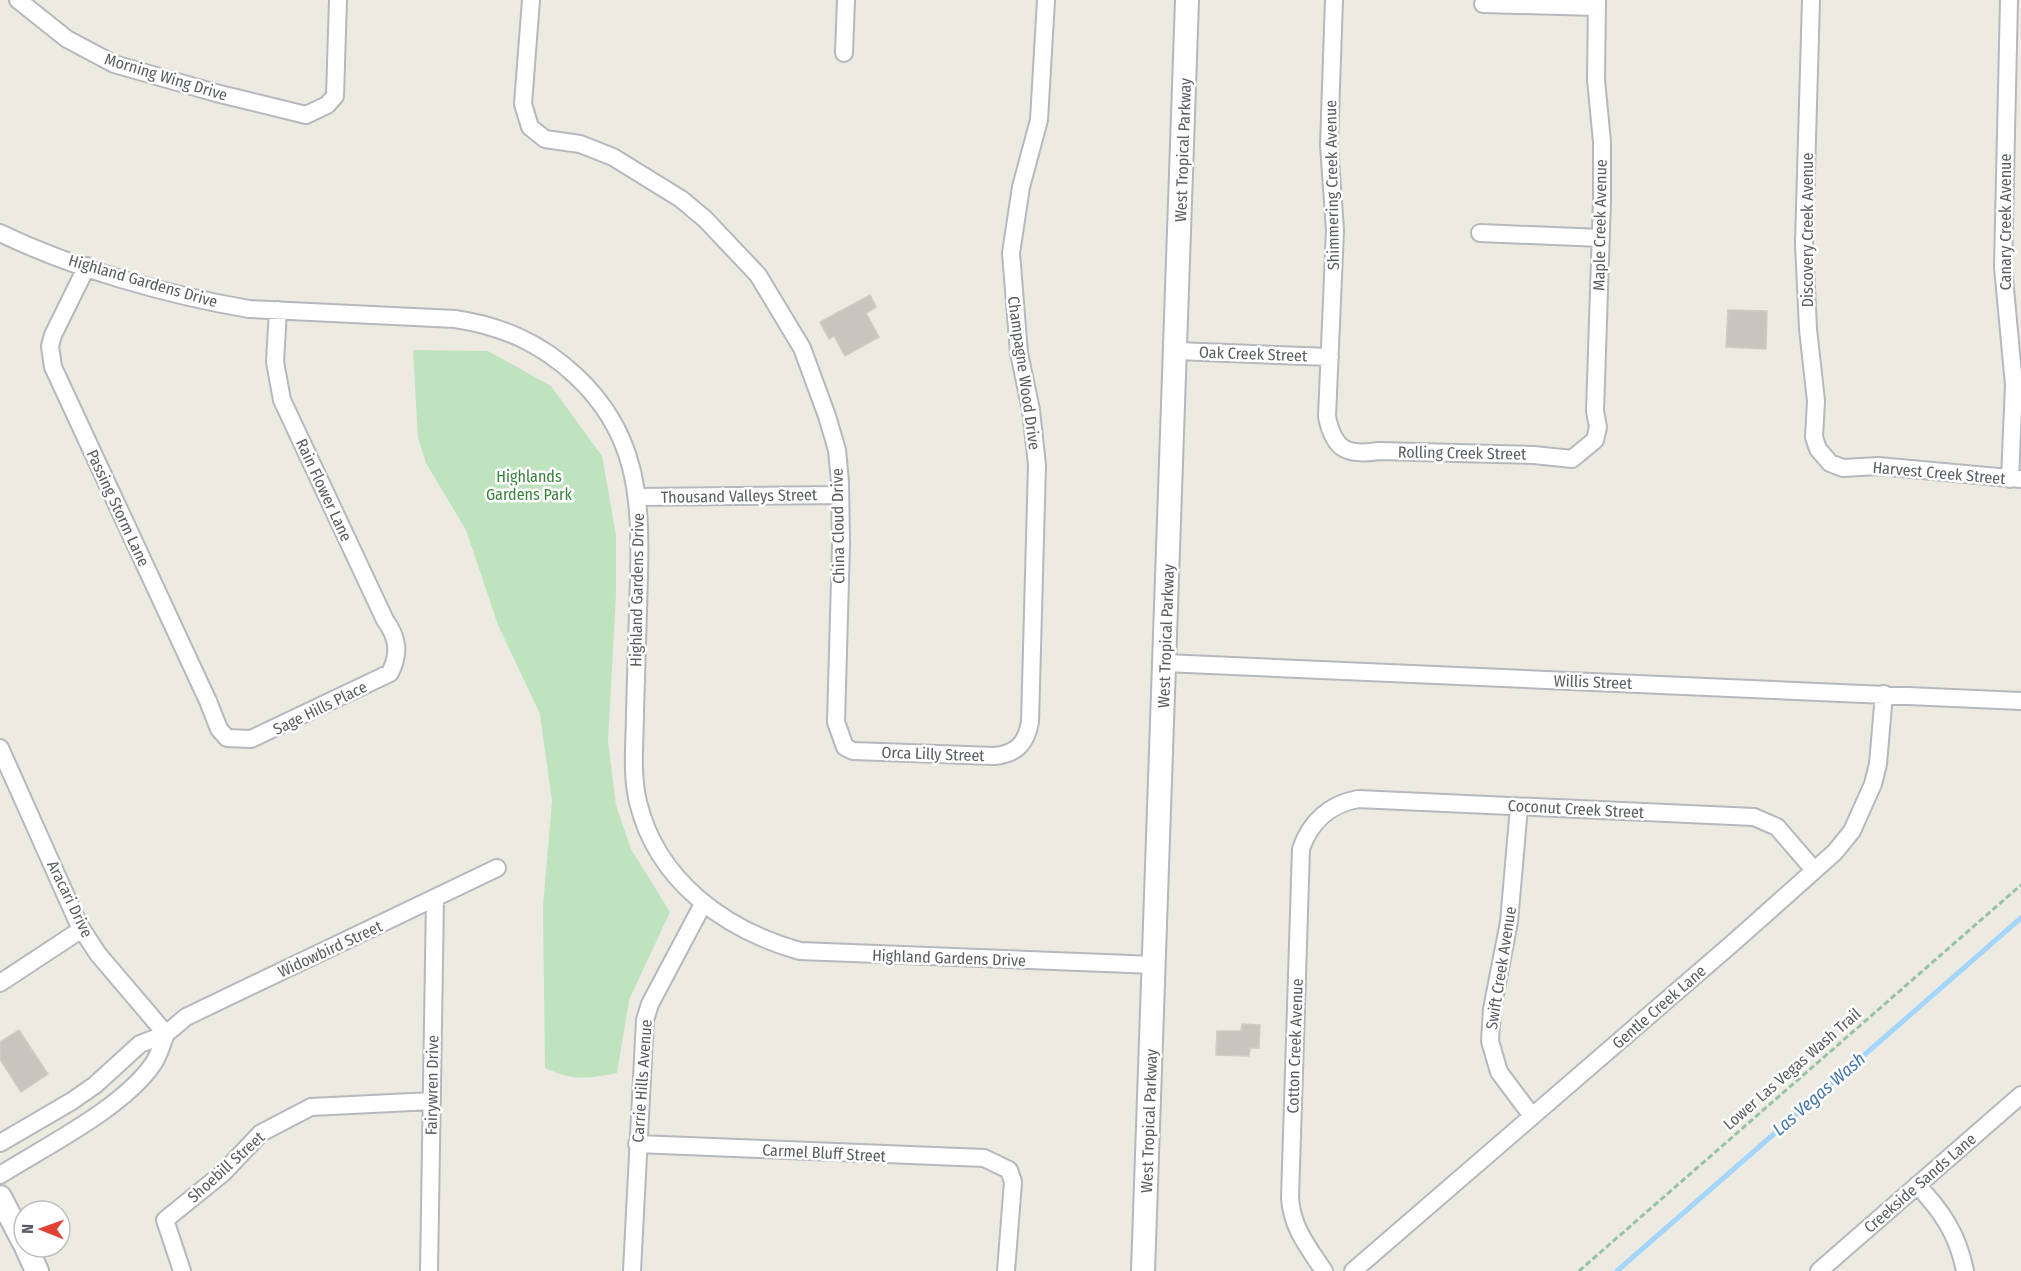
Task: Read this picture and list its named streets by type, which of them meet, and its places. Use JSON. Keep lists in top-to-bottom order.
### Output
{
  "streets": {
    "main road": ["West Tropical Parkway"],
    "street": [
      "Morning Wing Drive",
      "Shimmering Creek Avenue",
      "Canary Creek Avenue",
      "Maple Creek Avenue",
      "Discovery Creek Avenue",
      "Highland Gardens Drive",
      "Oak Creek Street",
      "Champagne Wood Drive",
      "Rolling Creek Street",
      "Harvest Creek Street",
      "Rain Flower Lane",
      "Thousand Valleys Street",
      "Passing Storm Lane",
      "China Cloud Drive",
      "Willis Street",
      "Sage Hills Place",
      "Orca Lilly Street",
      "Coconut Creek Street",
      "Aracari Drive",
      "Widowbird Street",
      "Swift Creek Avenue",
      "Gentle Creek Lane",
      "Cotton Creek Avenue",
      "Carrie Hills Avenue",
      "Fairywren Drive",
      "Carmel Bluff Street",
      "Shoebill Street",
      "Creekside Sands Lane"
    ],
    "path": ["Lower Las Vegas Wash Trail"]
  },
  "crossings": [
    ["West Tropical Parkway", "Highland Gardens Drive"],
    ["West Tropical Parkway", "Oak Creek Street"],
    ["West Tropical Parkway", "Willis Street"],
    ["Shimmering Creek Avenue", "Oak Creek Street"],
    ["Shimmering Creek Avenue", "Rolling Creek Street"],
    ["Canary Creek Avenue", "Harvest Creek Street"],
    ["Maple Creek Avenue", "Rolling Creek Street"],
    ["Discovery Creek Avenue", "Harvest Creek Street"],
    ["Highland Gardens Drive", "Rain Flower Lane"],
    ["Highland Gardens Drive", "Thousand Valleys Street"],
    ["Highland Gardens Drive", "Passing Storm Lane"],
    ["Highland Gardens Drive", "Carrie Hills Avenue"],
    ["Champagne Wood Drive", "Orca Lilly Street"],
    ["Rain Flower Lane", "Sage Hills Place"],
    ["Thousand Valleys Street", "China Cloud Drive"],
    ["Passing Storm Lane", "Sage Hills Place"],
    ["China Cloud Drive", "Orca Lilly Street"],
    ["Willis Street", "Gentle Creek Lane"],
    ["Coconut Creek Street", "Swift Creek Avenue"],
    ["Coconut Creek Street", "Gentle Creek Lane"],
    ["Coconut Creek Street", "Cotton Creek Avenue"],
    ["Aracari Drive", "Widowbird Street"],
    ["Widowbird Street", "Fairywren Drive"],
    ["Swift Creek Avenue", "Gentle Creek Lane"],
    ["Carrie Hills Avenue", "Carmel Bluff Street"],
    ["Fairywren Drive", "Shoebill Street"]
  ],
  "water": ["Las Vegas Wash"],
  "parks": ["Highlands Gardens Park"],
  "north": "left"
}
